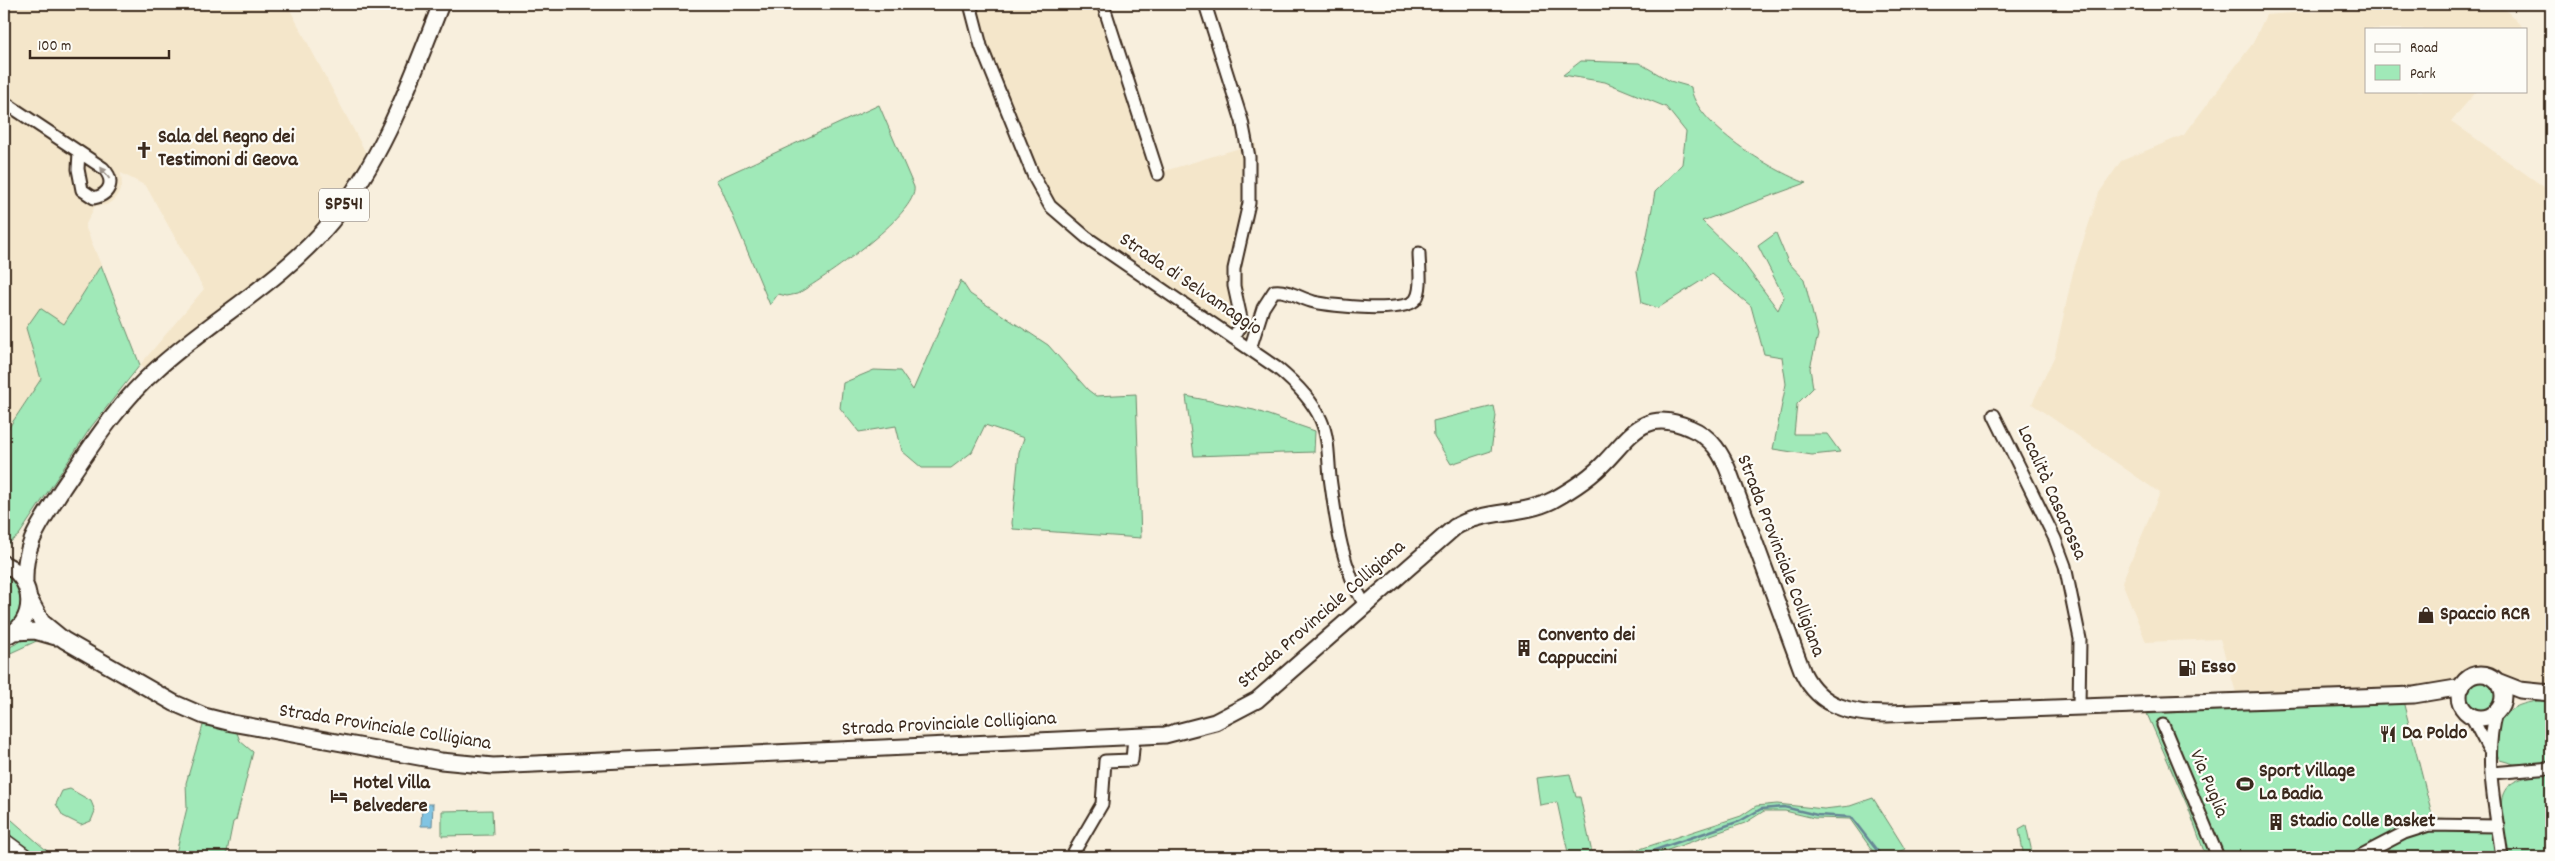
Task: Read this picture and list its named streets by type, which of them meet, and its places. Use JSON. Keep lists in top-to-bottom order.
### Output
{
  "streets": {
    "main road": ["SP541", "Strada Provinciale Colligiana"],
    "street": ["Strada di Selvamaggio", "Località Casarossa", "Via Puglia"]
  },
  "crossings": [
    ["SP541", "Strada Provinciale Colligiana"],
    ["Strada di Selvamaggio", "Strada Provinciale Colligiana"],
    ["Località Casarossa", "Strada Provinciale Colligiana"]
  ],
  "places": {
    "church": ["Sala del Regno dei Testimoni di Geova"],
    "shop": ["Spaccio RCR"],
    "building": ["Convento dei Cappuccini", "Stadio Colle Basket"],
    "fuel station": ["Esso"],
    "restaurant": ["Da Poldo"],
    "sports": ["Sport Village La Badia"],
    "hotel": ["Hotel Villa Belvedere"]
  },
  "legend": ["Road", "Park"],
  "scale_bar": "100 m"
}
